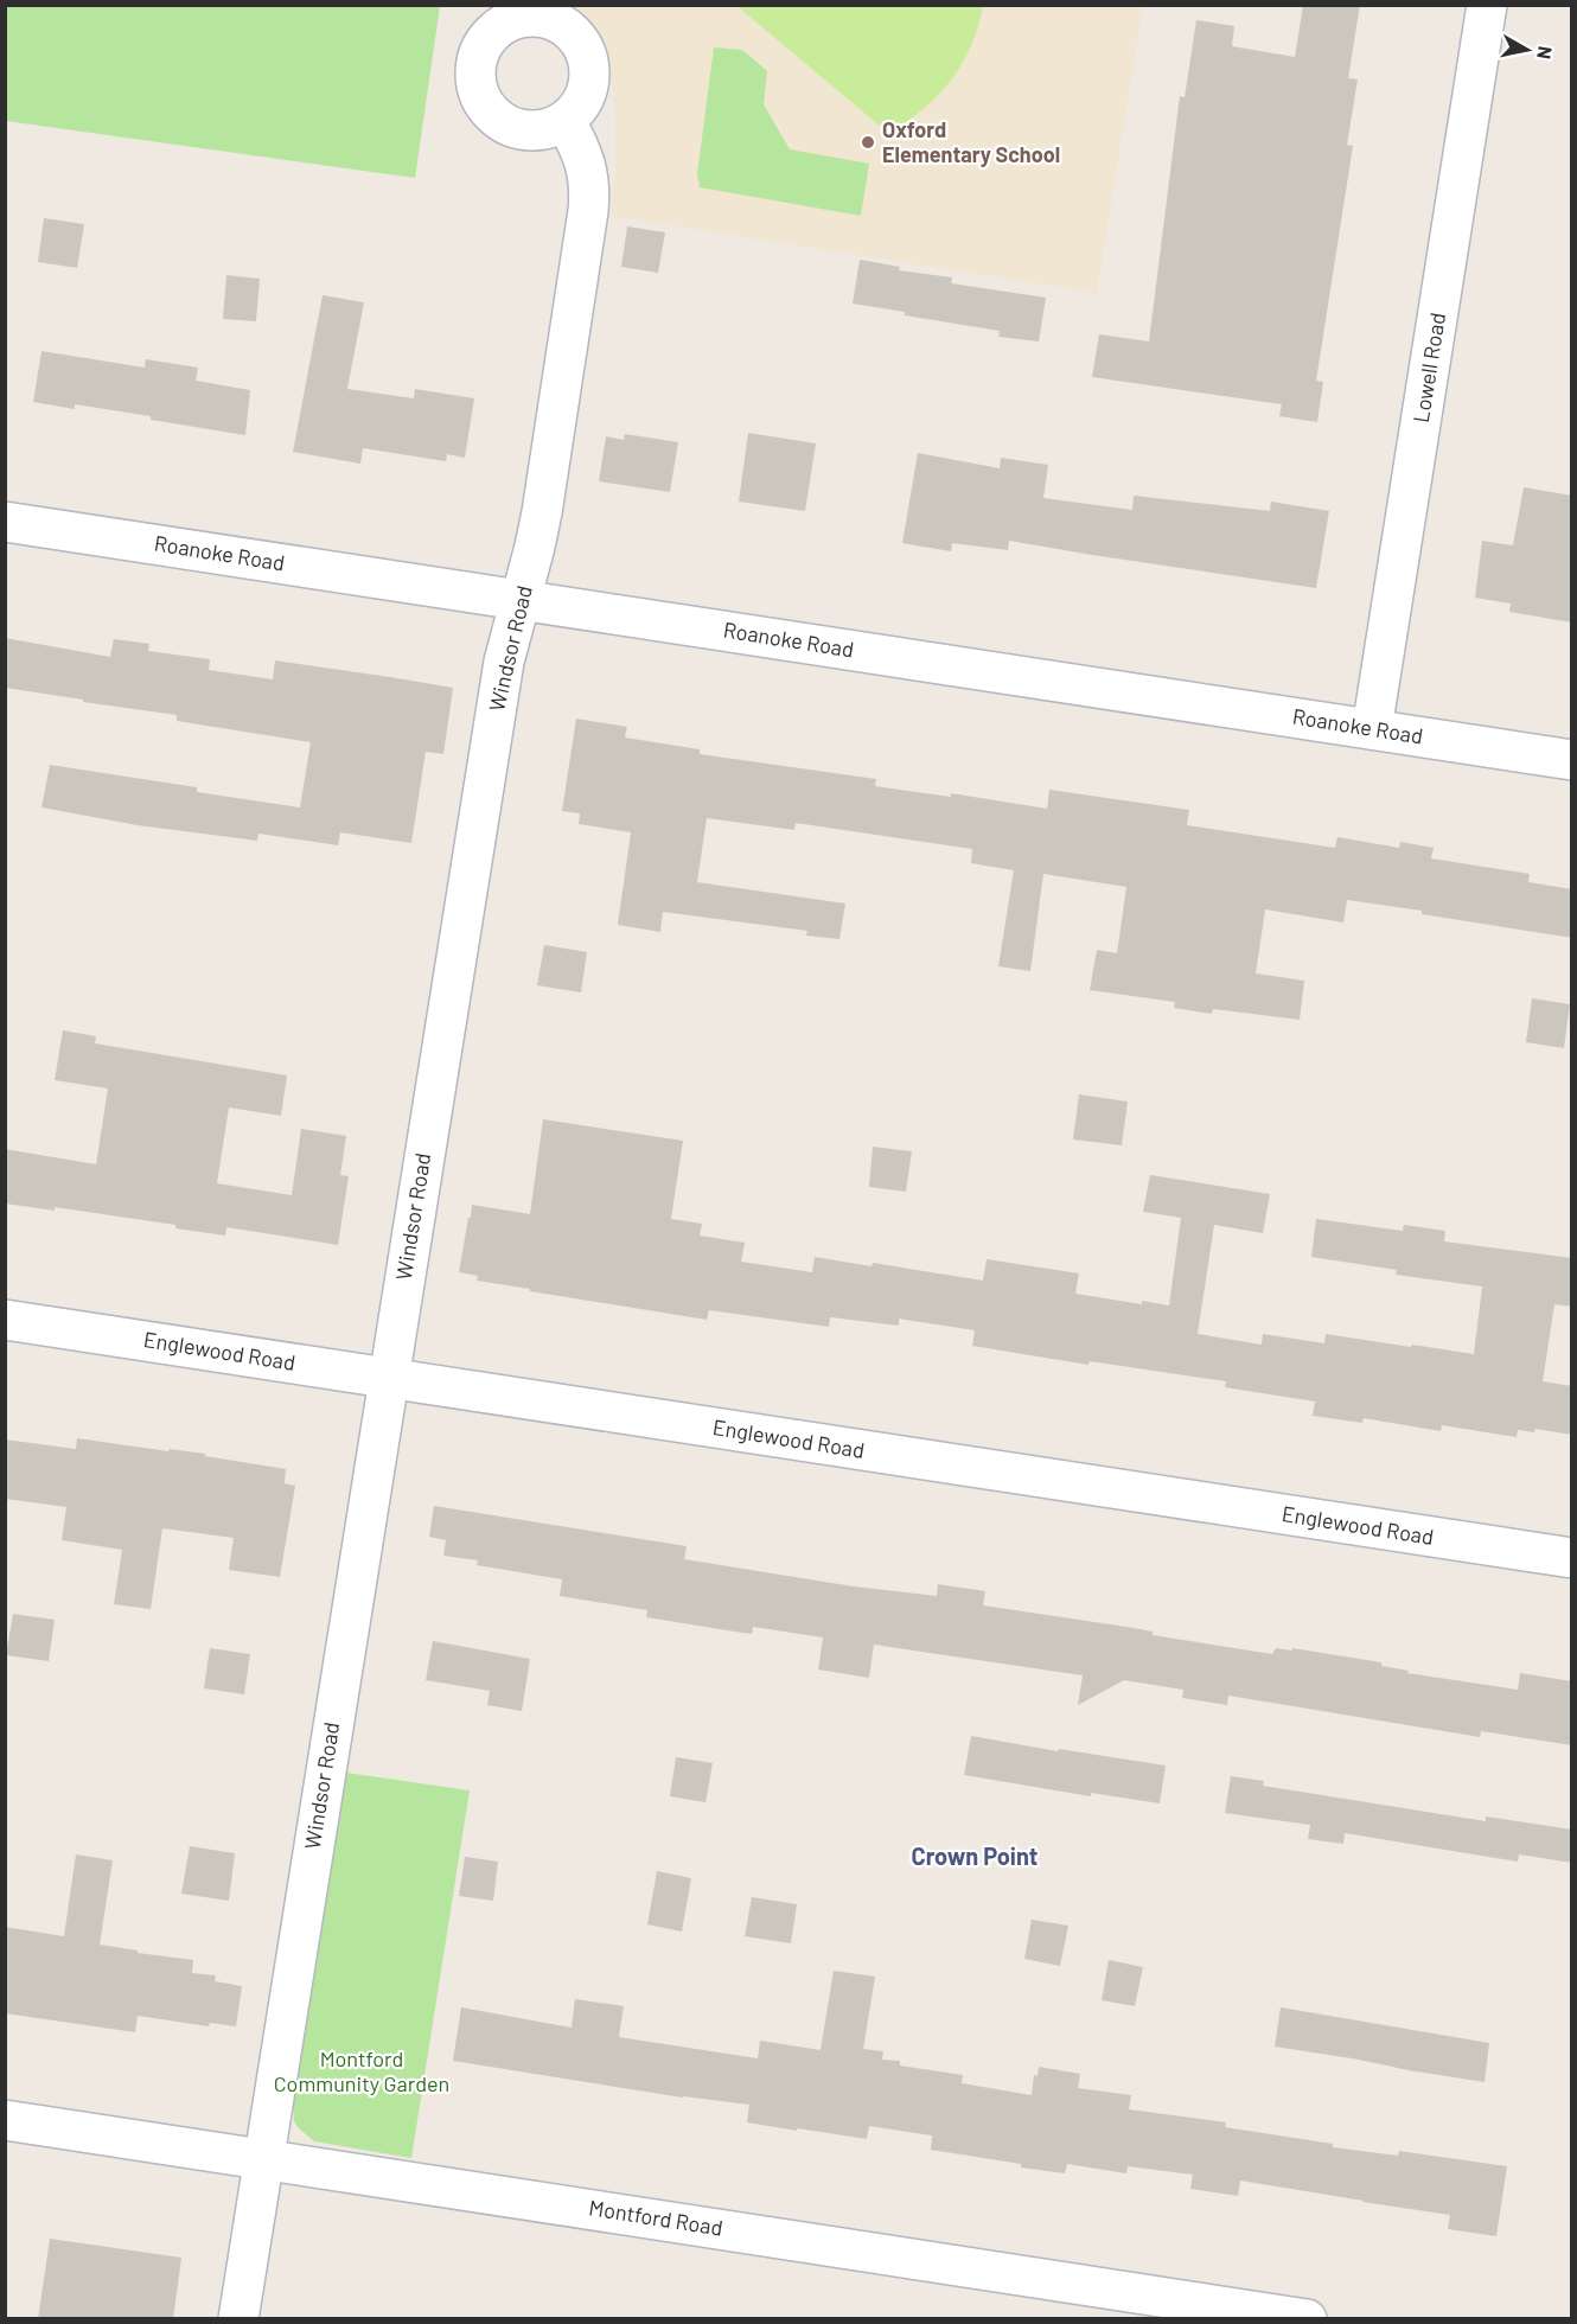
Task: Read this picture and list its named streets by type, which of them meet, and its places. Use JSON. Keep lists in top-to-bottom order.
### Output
{
  "streets": {
    "street": [
      "Lowell Road",
      "Roanoke Road",
      "Windsor Road",
      "Englewood Road",
      "Montford Road"
    ]
  },
  "crossings": [
    ["Lowell Road", "Roanoke Road"],
    ["Roanoke Road", "Windsor Road"],
    ["Windsor Road", "Englewood Road"],
    ["Windsor Road", "Montford Road"]
  ],
  "districts": ["Crown Point"],
  "parks": ["Montford Community Garden"],
  "places": ["Oxford Elementary School"],
  "north": "right"
}
